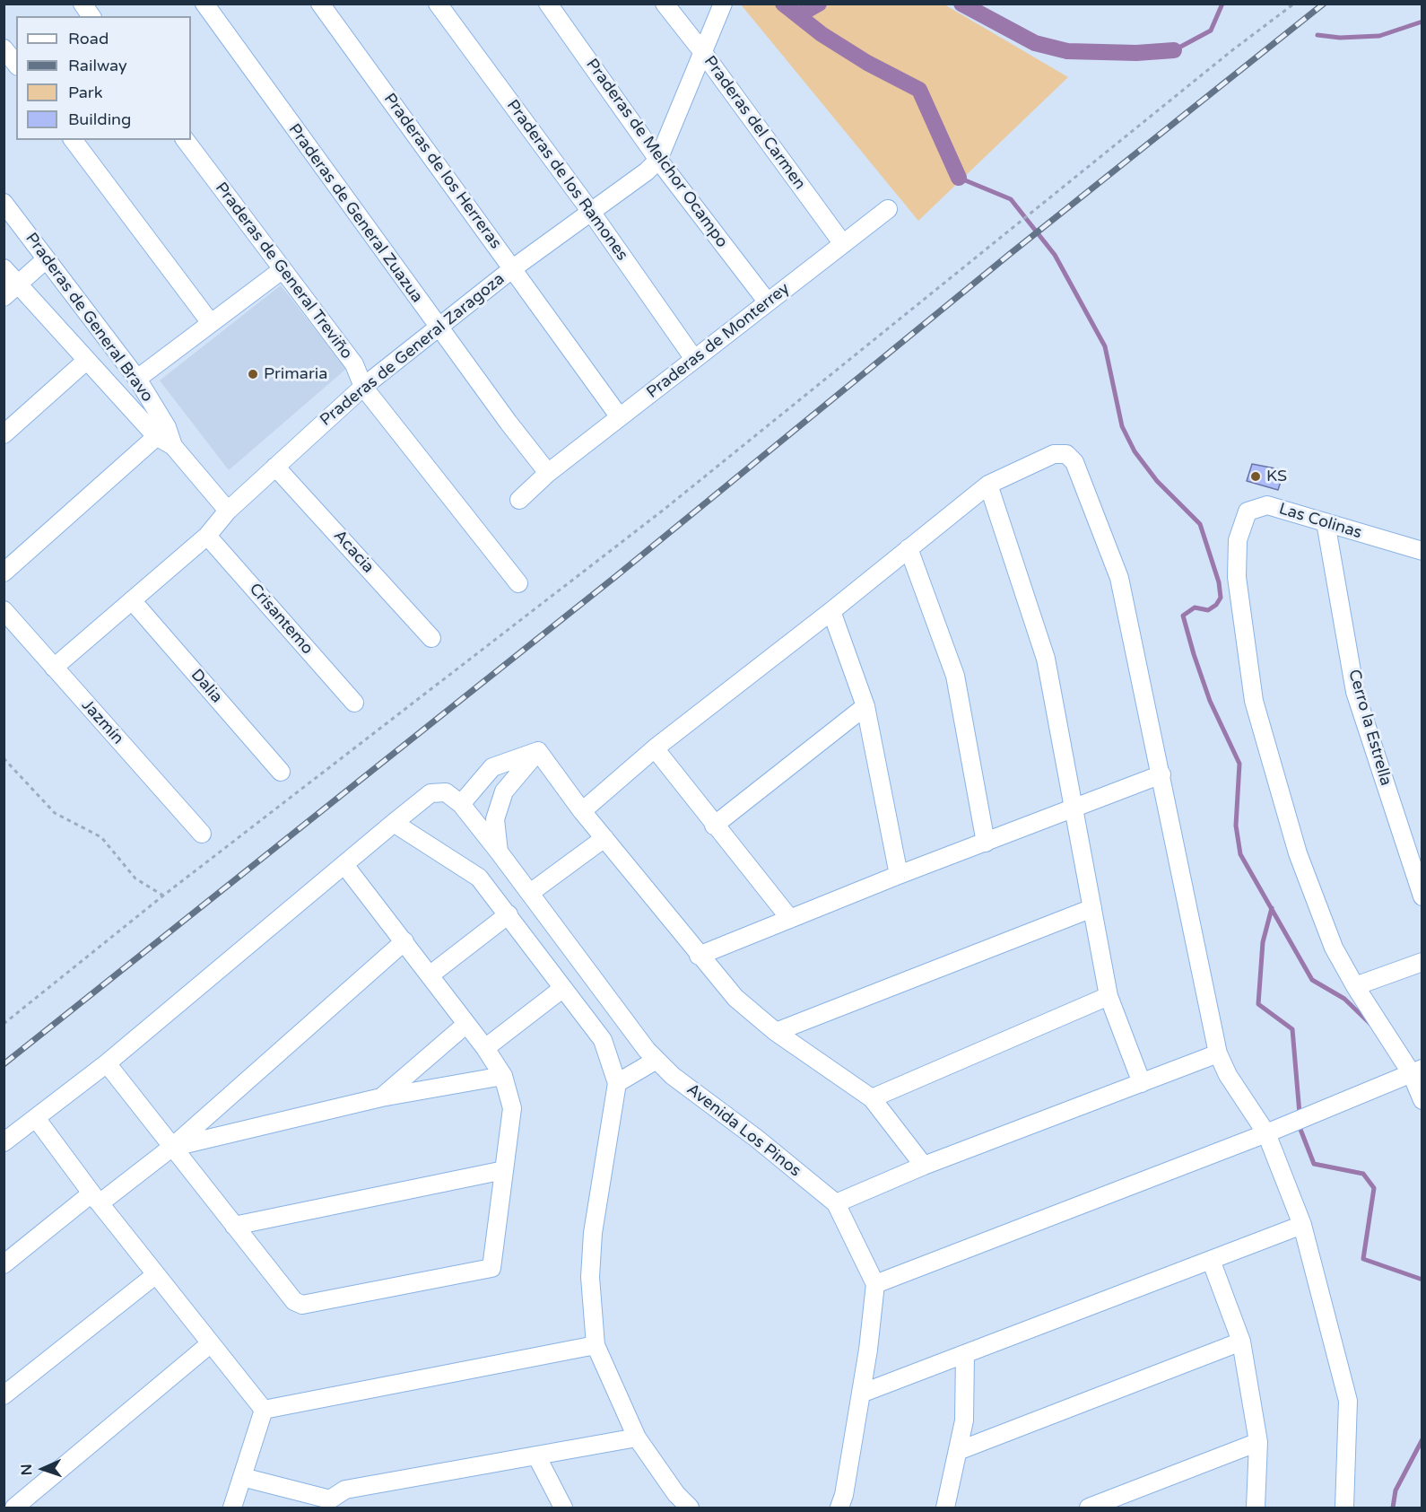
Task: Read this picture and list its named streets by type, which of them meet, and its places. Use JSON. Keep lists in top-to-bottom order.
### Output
{
  "streets": {
    "street": [
      "Praderas del Carmen",
      "Praderas de Melchor Ocampo",
      "Praderas de los Herreras",
      "Praderas de los Ramones",
      "Praderas de General Zuazua",
      "Praderas de General Treviño",
      "Praderas de General Bravo",
      "Praderas de Monterrey",
      "Praderas de General Zaragoza",
      "Las Colinas",
      "Acacia",
      "Crisantemo",
      "Dalia",
      "Jazmín",
      "Cerro la Estrella",
      "Avenida Los Pinos"
    ]
  },
  "crossings": [
    ["Praderas del Carmen", "Praderas de Monterrey"],
    ["Praderas del Carmen", "Praderas de General Zaragoza"],
    ["Praderas de Melchor Ocampo", "Praderas de Monterrey"],
    ["Praderas de Melchor Ocampo", "Praderas de General Zaragoza"],
    ["Praderas de los Herreras", "Praderas de Monterrey"],
    ["Praderas de los Herreras", "Praderas de General Zaragoza"],
    ["Praderas de los Ramones", "Praderas de Monterrey"],
    ["Praderas de los Ramones", "Praderas de General Zaragoza"],
    ["Praderas de General Zuazua", "Praderas de Monterrey"],
    ["Praderas de General Zuazua", "Praderas de General Zaragoza"],
    ["Praderas de General Treviño", "Praderas de General Zaragoza"],
    ["Praderas de General Bravo", "Praderas de General Zaragoza"],
    ["Praderas de General Zaragoza", "Acacia"],
    ["Praderas de General Zaragoza", "Crisantemo"],
    ["Praderas de General Zaragoza", "Dalia"],
    ["Praderas de General Zaragoza", "Jazmín"],
    ["Las Colinas", "Cerro la Estrella"]
  ],
  "places": ["Primaria", "KS"],
  "legend": [
    "Road",
    "Railway",
    "Park",
    "Building"
  ],
  "north": "left"
}
